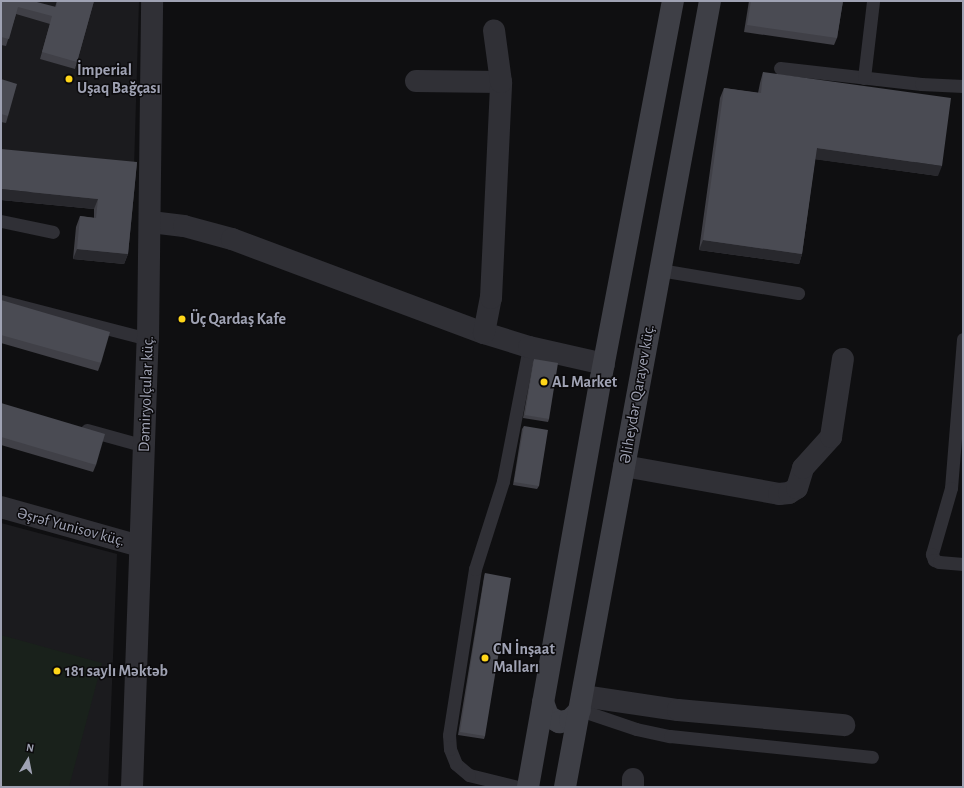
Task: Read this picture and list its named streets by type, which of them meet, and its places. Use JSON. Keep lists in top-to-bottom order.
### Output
{
  "streets": {
    "main road": ["Əliheydər Qarayev küç."],
    "street": ["Dəmiryolçular küç.", "Əşrəf Yunisov küç."]
  },
  "crossings": [
    ["Dəmiryolçular küç.", "Əşrəf Yunisov küç."]
  ],
  "places": [
    "İmperial Uşaq Bağçası",
    "Üç Qardaş Kafe",
    "AL Market",
    "CN İnşaat Malları",
    "181 saylı Məktəb"
  ],
  "north": "top"
}
